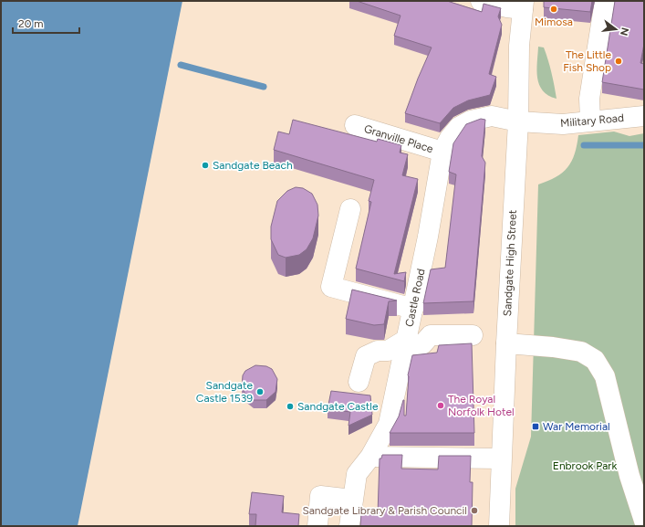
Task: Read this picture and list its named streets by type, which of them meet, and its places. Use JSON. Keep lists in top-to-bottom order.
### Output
{
  "streets": {
    "main road": [
      "Military Road",
      "Granville Place",
      "Sandgate High Street",
      "Castle Road"
    ]
  },
  "crossings": [
    ["Military Road", "Sandgate High Street"],
    ["Military Road", "Castle Road"],
    ["Granville Place", "Castle Road"],
    ["Sandgate High Street", "Castle Road"]
  ],
  "parks": ["Enbrook Park"],
  "places": {
    "other": [
      "Mimosa",
      "The Little Fish Shop",
      "Sandgate Beach",
      "Sandgate Castle 1539",
      "The Royal Norfolk Hotel",
      "Sandgate Castle",
      "Sandgate Library & Parish Council"
    ],
    "transit": ["War Memorial"]
  },
  "scale_bar": "20 m",
  "north": "right"
}
